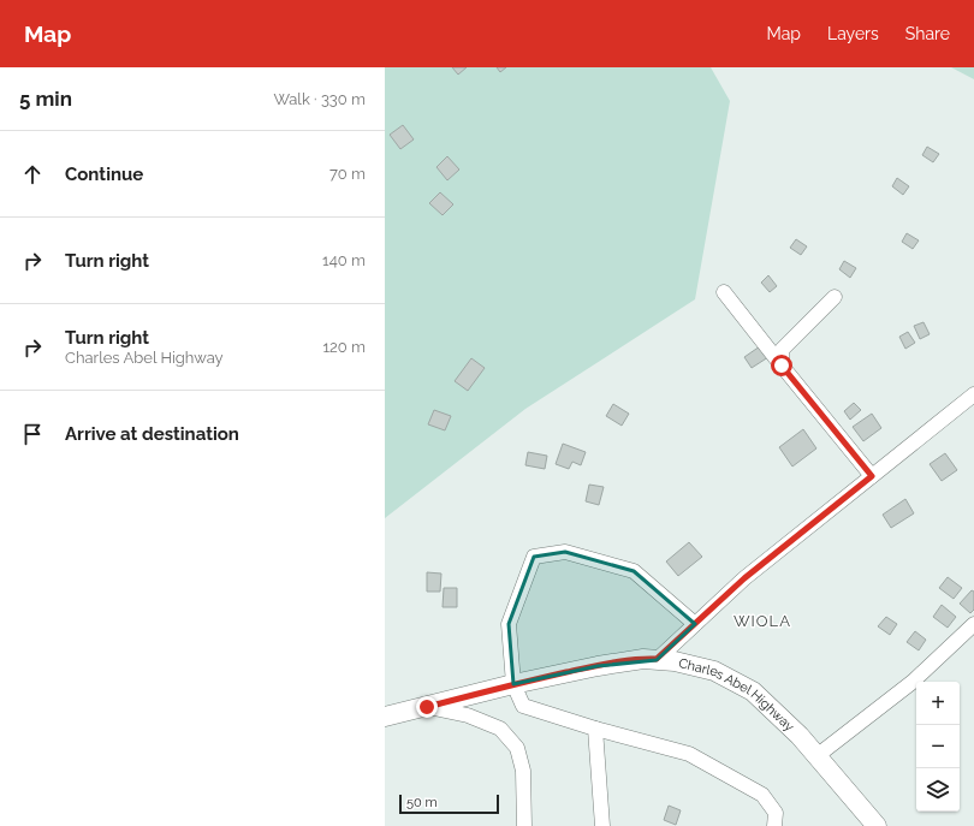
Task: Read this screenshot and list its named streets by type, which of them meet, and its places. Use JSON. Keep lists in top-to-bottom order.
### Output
{
  "streets": {
    "main road": ["Charles Abel Highway"]
  },
  "districts": ["WIOLA"],
  "scale_bar": "50 m",
  "page": {
    "header": "Map",
    "nav": ["Map", "Layers", "Share"],
    "heading": ["5 min", "Walk · 330 m"],
    "list": [
      ["Continue", "70 m"],
      ["Turn right", "140 m"],
      ["Turn right", "Charles Abel Highway", "120 m"],
      "Arrive at destination"
    ],
    "map_buttons": ["+", "−"],
    "scale": "50 m"
  }
}
